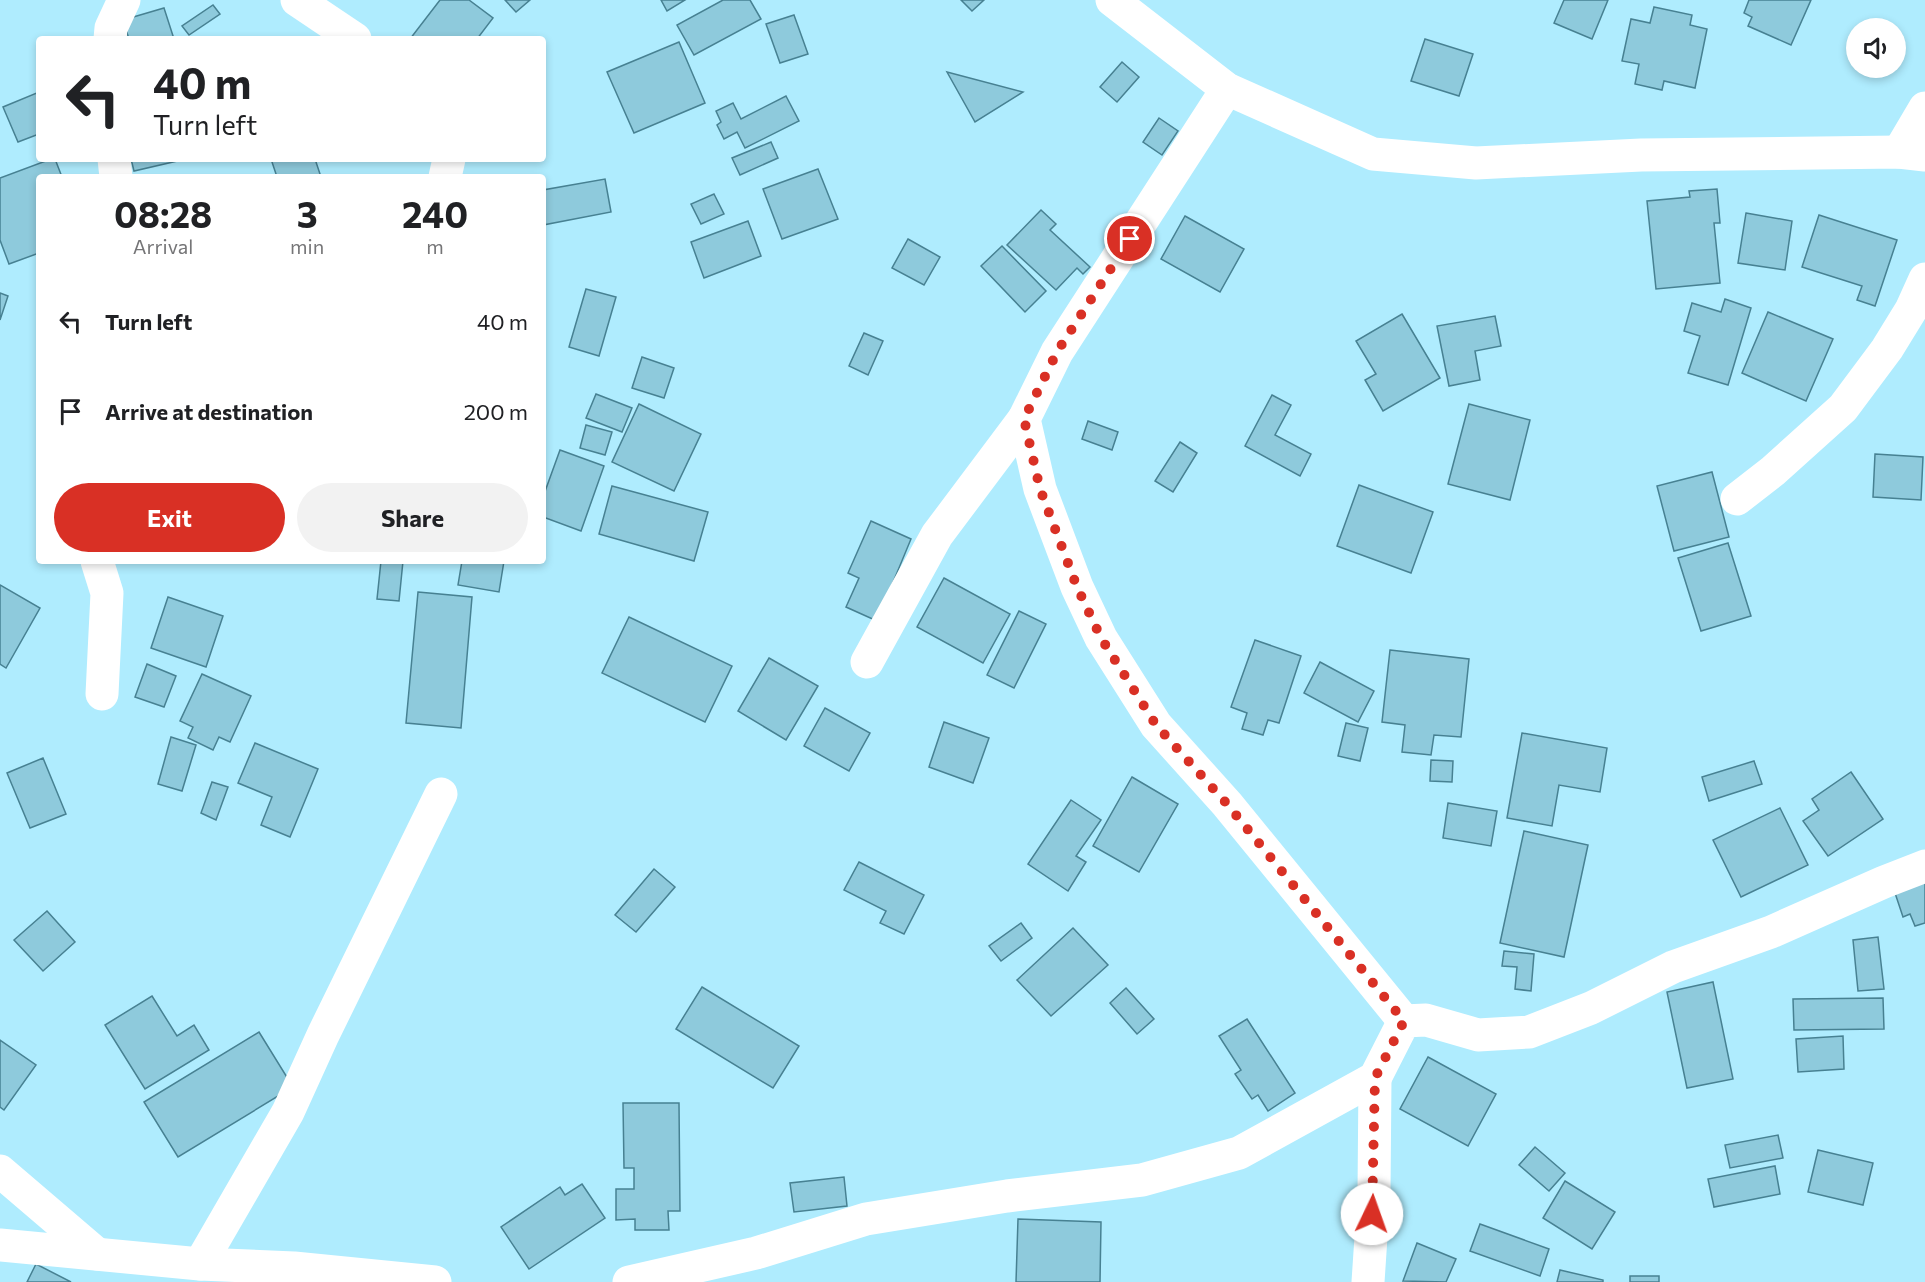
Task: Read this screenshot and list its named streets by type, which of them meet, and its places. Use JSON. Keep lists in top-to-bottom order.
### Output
{
  "page": {
    "turn": ["40 m", "Turn left"],
    "eta": [
      "08:28",
      "Arrival",
      "3",
      "min",
      "240",
      "m"
    ],
    "list": [
      {
        "name": "Turn left",
        "value": "40 m"
      },
      {
        "name": "Arrive at destination",
        "value": "200 m"
      }
    ],
    "buttons": ["Exit", "Share"]
  }
}
